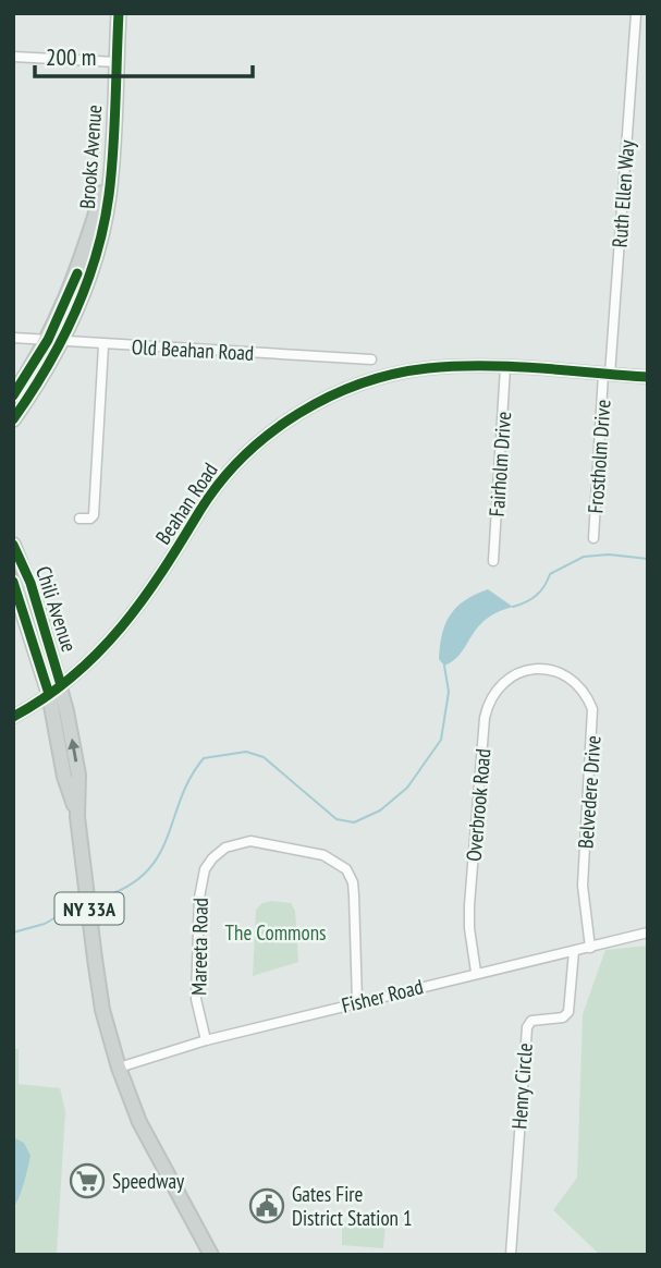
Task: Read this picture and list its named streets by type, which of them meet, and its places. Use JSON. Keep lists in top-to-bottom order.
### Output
{
  "streets": {
    "main road": ["Brooks Avenue", "Chili Avenue", "NY 33A"],
    "street": [
      "Ruth Ellen Way",
      "Old Beahan Road",
      "Frostholm Drive",
      "Fairholm Drive",
      "Beahan Road",
      "Belvedere Drive",
      "Overbrook Road",
      "Mareeta Road",
      "Fisher Road",
      "Henry Circle"
    ]
  },
  "crossings": [
    ["Brooks Avenue", "Old Beahan Road"],
    ["Ruth Ellen Way", "Frostholm Drive"],
    ["Ruth Ellen Way", "Beahan Road"],
    ["Frostholm Drive", "Beahan Road"],
    ["Fairholm Drive", "Beahan Road"],
    ["Beahan Road", "Chili Avenue"],
    ["Chili Avenue", "Fisher Road"],
    ["Belvedere Drive", "Overbrook Road"],
    ["Belvedere Drive", "Fisher Road"],
    ["Overbrook Road", "Fisher Road"],
    ["Mareeta Road", "Fisher Road"],
    ["Fisher Road", "Henry Circle"]
  ],
  "parks": ["The Commons"],
  "places": {
    "supermarket": ["Speedway"],
    "public building": ["Gates Fire District Station 1"]
  },
  "scale_bar": "200 m"
}
